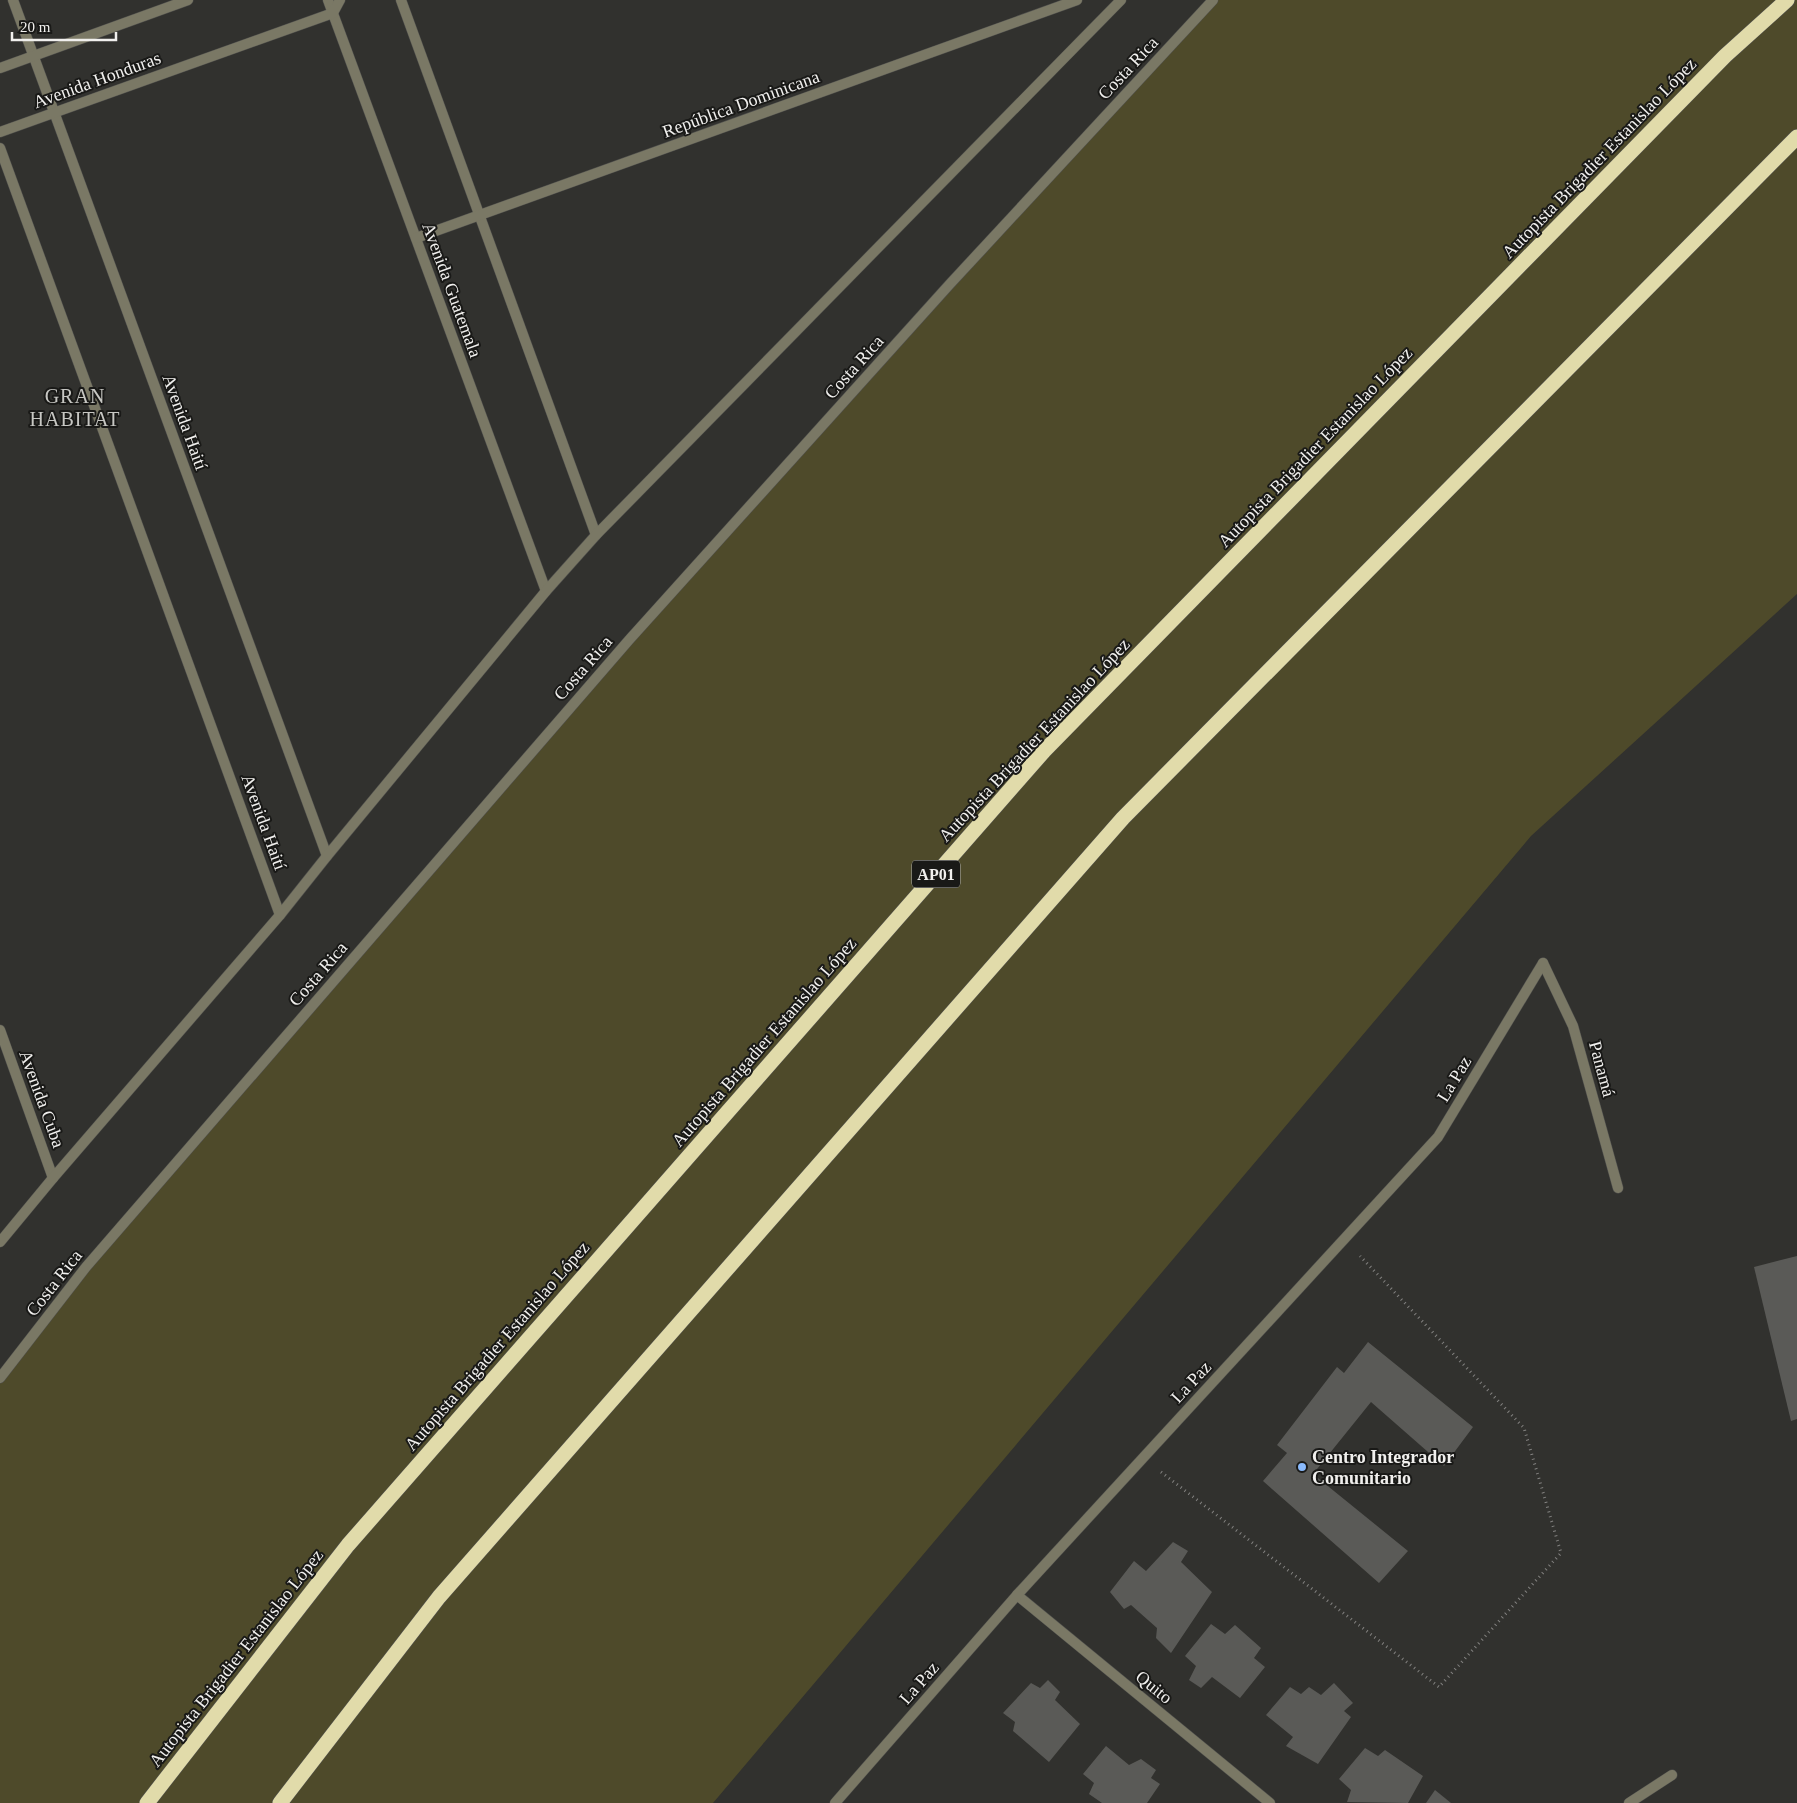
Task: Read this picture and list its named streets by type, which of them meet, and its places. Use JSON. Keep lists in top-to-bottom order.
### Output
{
  "streets": {
    "highway": ["Autopista Brigadier Estanislao López", "AP01"],
    "street": [
      "Costa Rica",
      "Avenida Honduras",
      "República Dominicana",
      "Avenida Guatemala",
      "Avenida Haití",
      "Panamá",
      "La Paz",
      "Avenida Cuba",
      "Quito"
    ]
  },
  "crossings": [
    ["Avenida Honduras", "Avenida Guatemala"],
    ["Avenida Honduras", "Avenida Haití"],
    ["República Dominicana", "Avenida Guatemala"],
    ["Panamá", "La Paz"],
    ["La Paz", "Quito"]
  ],
  "districts": ["GRAN HABITAT"],
  "places": ["Centro Integrador Comunitario"],
  "scale_bar": "20 m"
}
